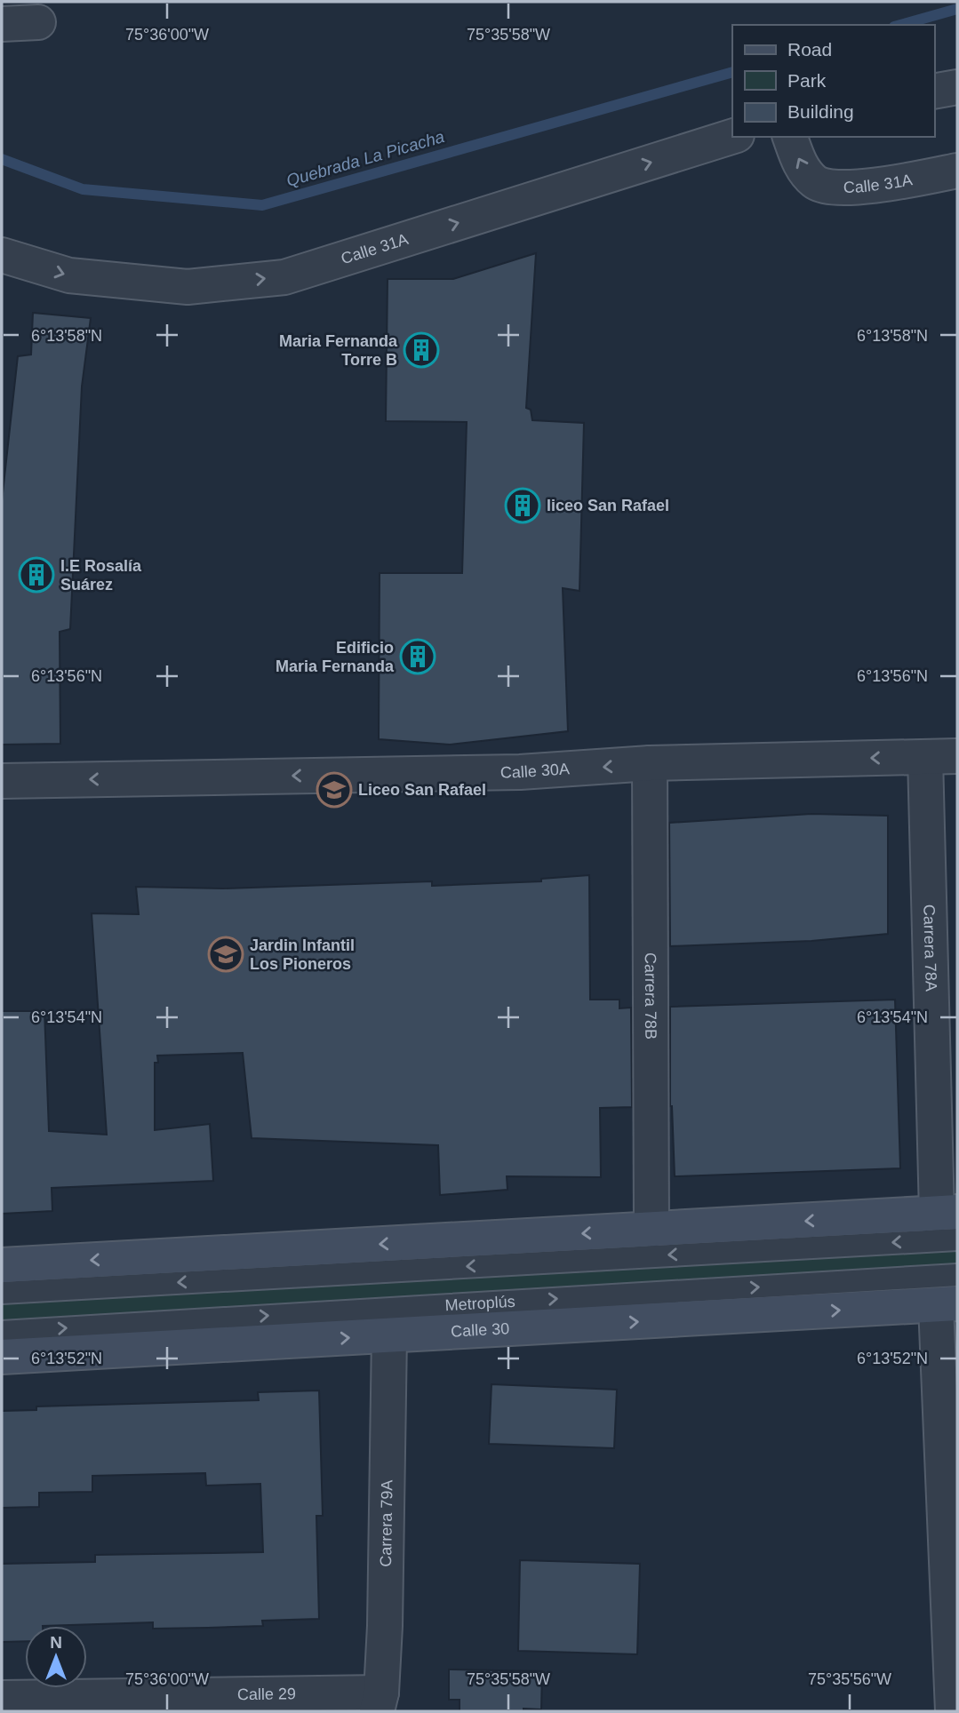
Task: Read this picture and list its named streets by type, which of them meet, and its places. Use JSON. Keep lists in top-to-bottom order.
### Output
{
  "streets": {
    "main road": ["Calle 30"],
    "street": [
      "Calle 31A",
      "Calle 30A",
      "Carrera 78A",
      "Carrera 78B",
      "Carrera 79A",
      "Calle 29"
    ],
    "lane": ["Metroplús"]
  },
  "crossings": [
    ["Calle 30A", "Carrera 78A"],
    ["Calle 30A", "Carrera 78B"],
    ["Calle 30", "Carrera 79A"],
    ["Carrera 79A", "Calle 29"]
  ],
  "one_way": ["Calle 30A"],
  "water": ["Quebrada La Picacha"],
  "places": {
    "building": [
      "Maria Fernanda Torre B",
      "liceo San Rafael",
      "I.E Rosalía Suárez",
      "Edificio Maria Fernanda"
    ],
    "school or university": ["Liceo San Rafael", "Jardin Infantil Los Pioneros"]
  },
  "legend": ["Road", "Park", "Building"],
  "north": "top",
  "coordinates": [
    "75°36'00\"W",
    "75°35'58\"W",
    "6°13'58\"N",
    "6°13'56\"N",
    "6°13'54\"N",
    "6°13'52\"N",
    "75°35'56\"W"
  ]
}
